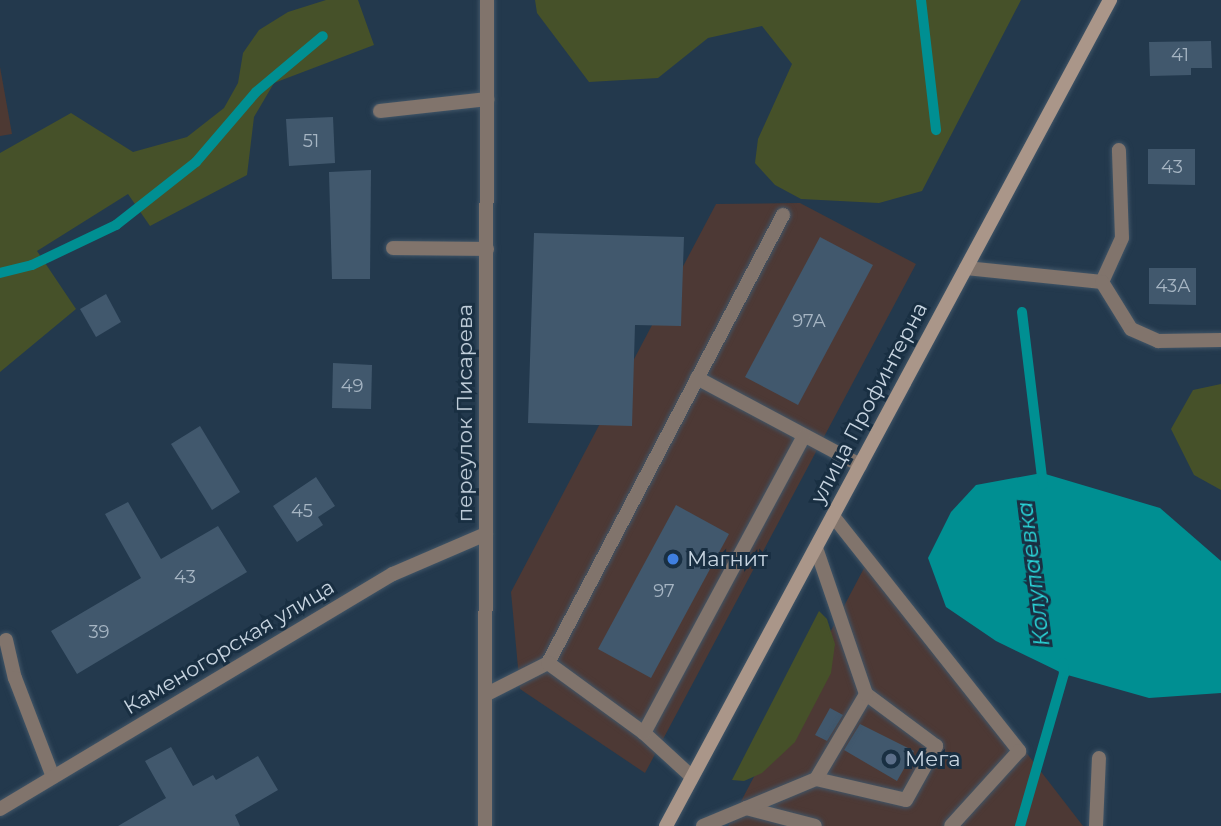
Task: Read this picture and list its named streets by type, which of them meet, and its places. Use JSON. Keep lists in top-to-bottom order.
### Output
{
  "streets": {
    "main road": ["улица Профинтерна"],
    "street": ["переулок Писарева", "Каменогорская улица"]
  },
  "crossings": [
    ["переулок Писарева", "Каменогорская улица"]
  ],
  "water": ["Колупаевка"],
  "places": ["Магнит", "Мега"],
  "house_numbers": [
    "41",
    "51",
    "43",
    "43А",
    "97А",
    "49",
    "45",
    "43",
    "97",
    "39"
  ]
}
